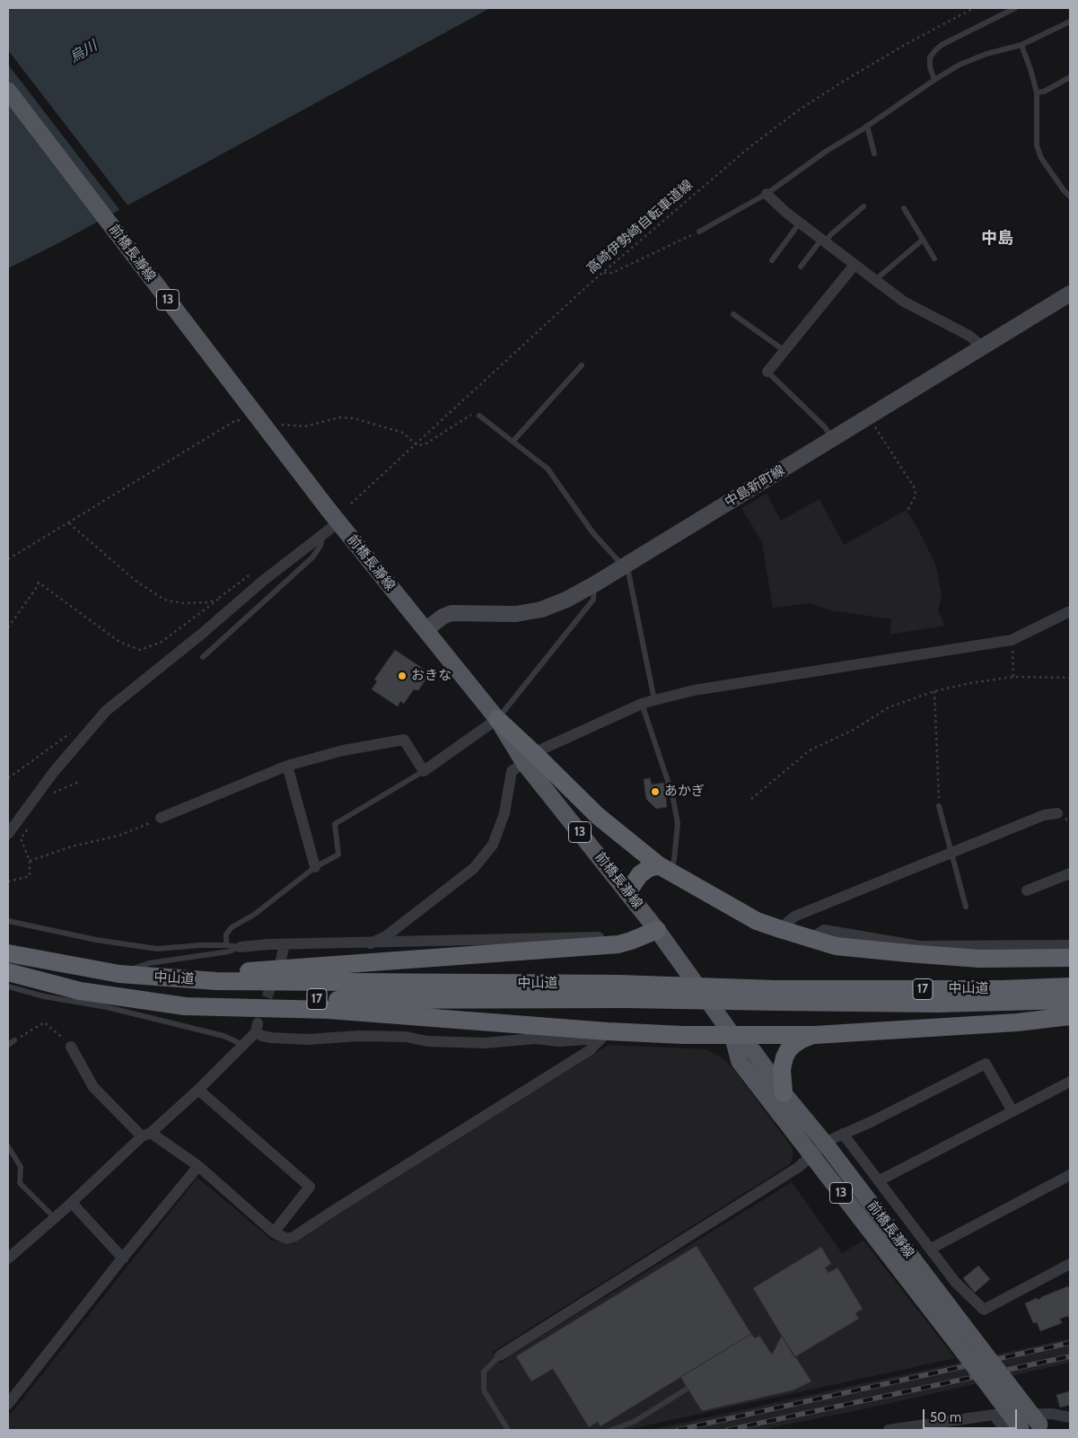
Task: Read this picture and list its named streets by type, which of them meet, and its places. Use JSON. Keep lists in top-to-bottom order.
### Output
{
  "streets": {
    "highway": ["中山道", "17"],
    "main road": ["前橋長瀞線", "13", "中島新町線"],
    "path": ["高崎伊勢崎自転車道線"]
  },
  "crossings": [
    ["前橋長瀞線", "中島新町線"],
    ["前橋長瀞線", "17"],
    ["中山道", "17"]
  ],
  "districts": ["中島"],
  "water": ["烏川"],
  "places": ["おきな", "あかぎ"],
  "scale_bar": "50 m"
}
